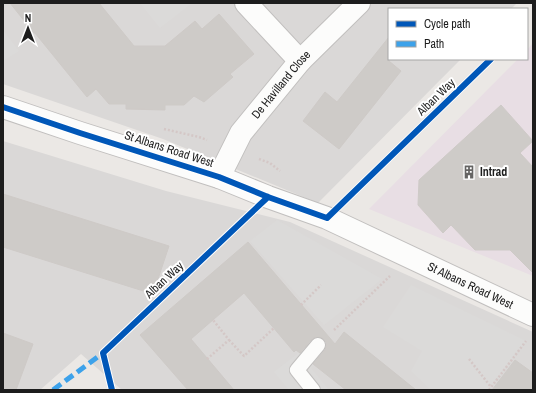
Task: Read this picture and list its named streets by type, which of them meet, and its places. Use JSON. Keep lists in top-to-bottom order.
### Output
{
  "streets": {
    "street": ["De Havilland Close", "St Albans Road West"],
    "cycle path": ["Alban Way"]
  },
  "crossings": [
    ["De Havilland Close", "St Albans Road West"]
  ],
  "places": {
    "building": ["Intrad"]
  },
  "legend": ["Cycle path", "Path"],
  "north": "top"
}
